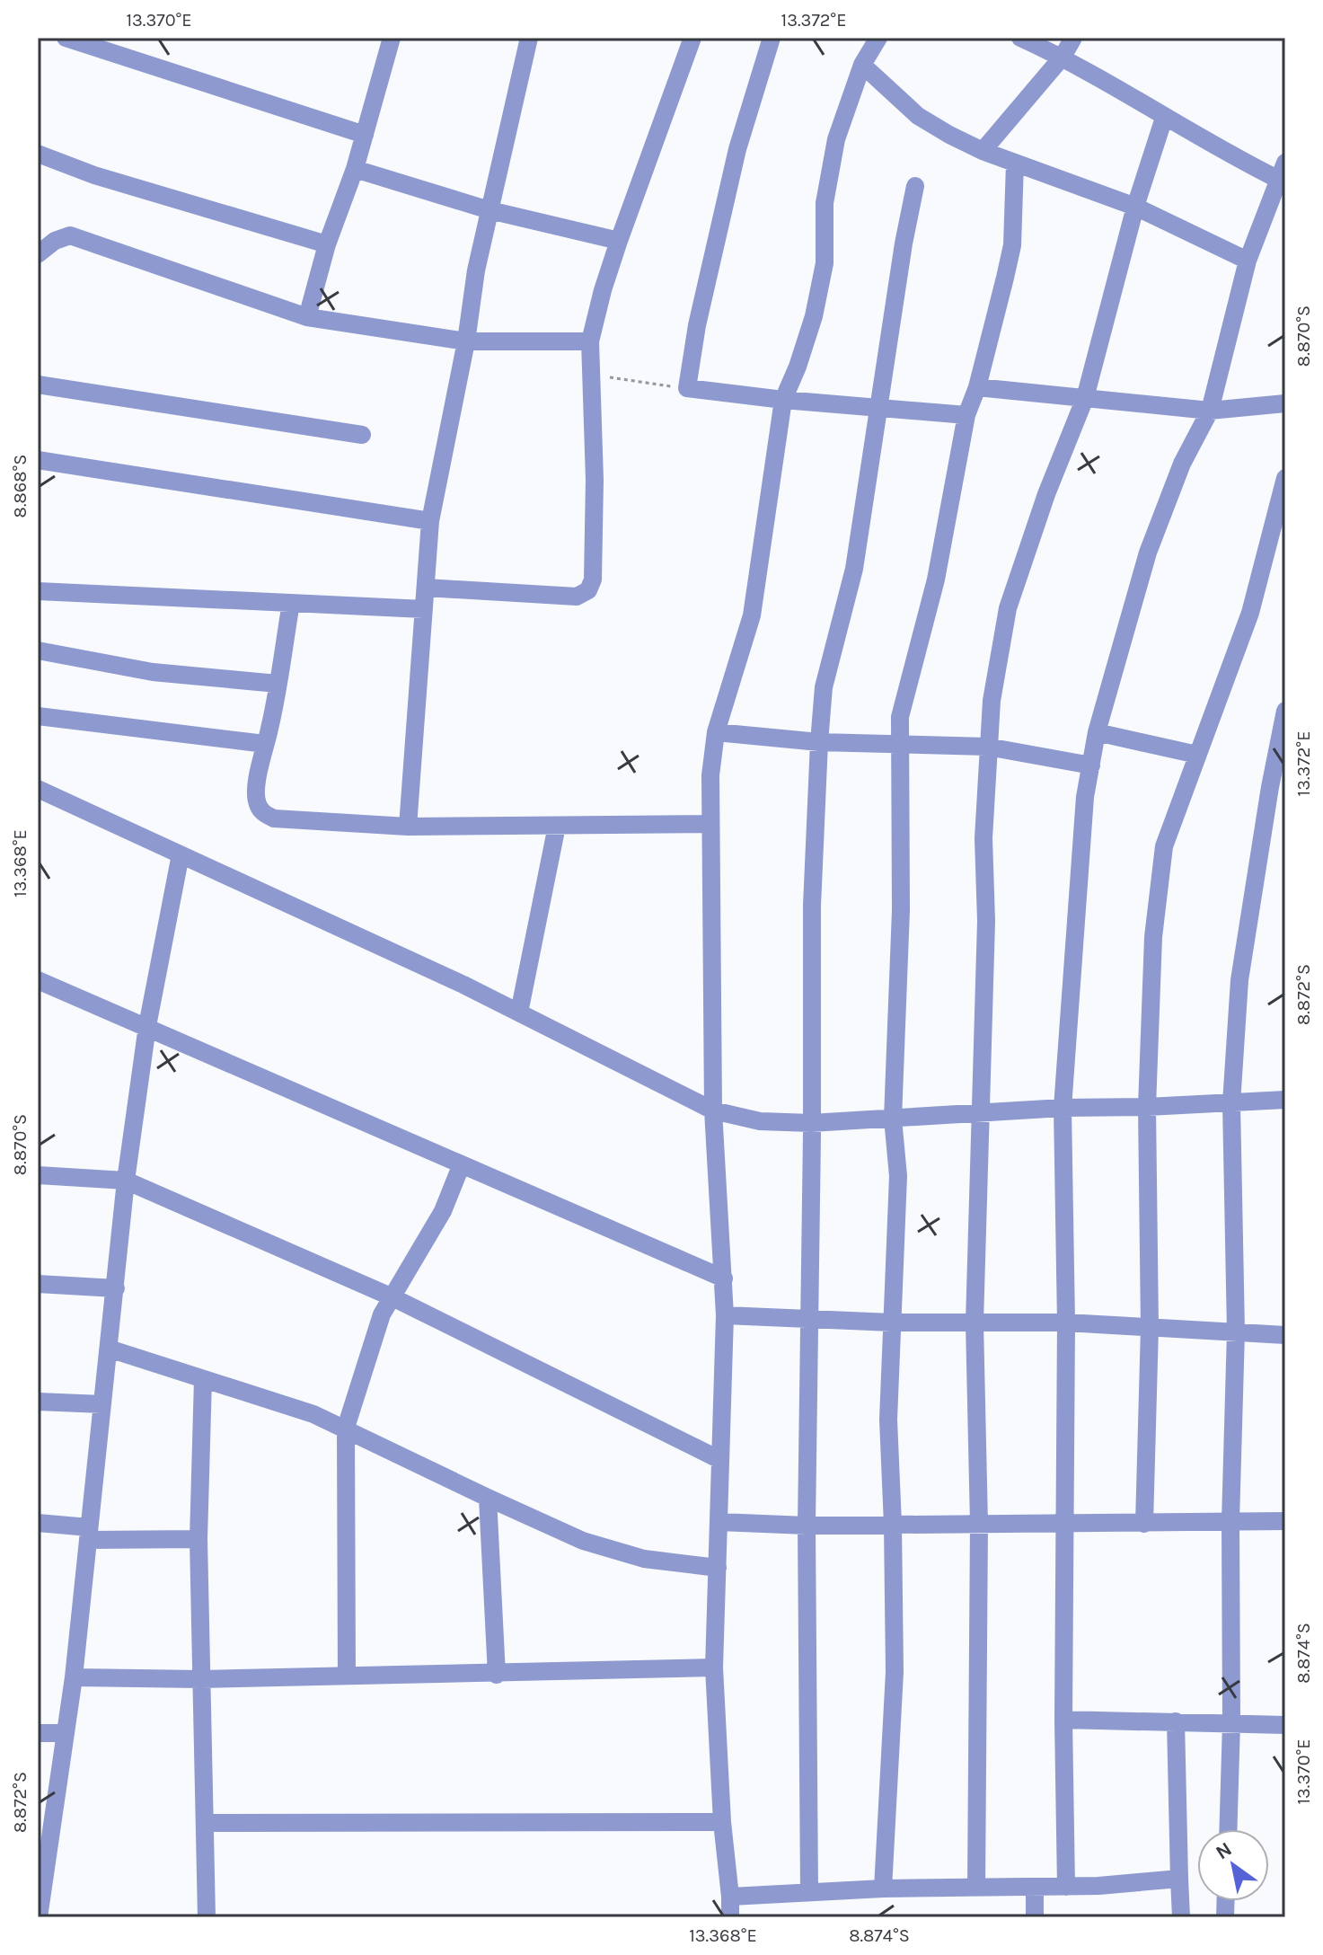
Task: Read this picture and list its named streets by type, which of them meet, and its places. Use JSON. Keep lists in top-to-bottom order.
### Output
{
  "north": "top left",
  "coordinates": [
    "13.370°E",
    "13.372°E",
    "8.870°S",
    "8.868°S",
    "13.368°E",
    "8.872°S",
    "8.874°S"
  ]
}
